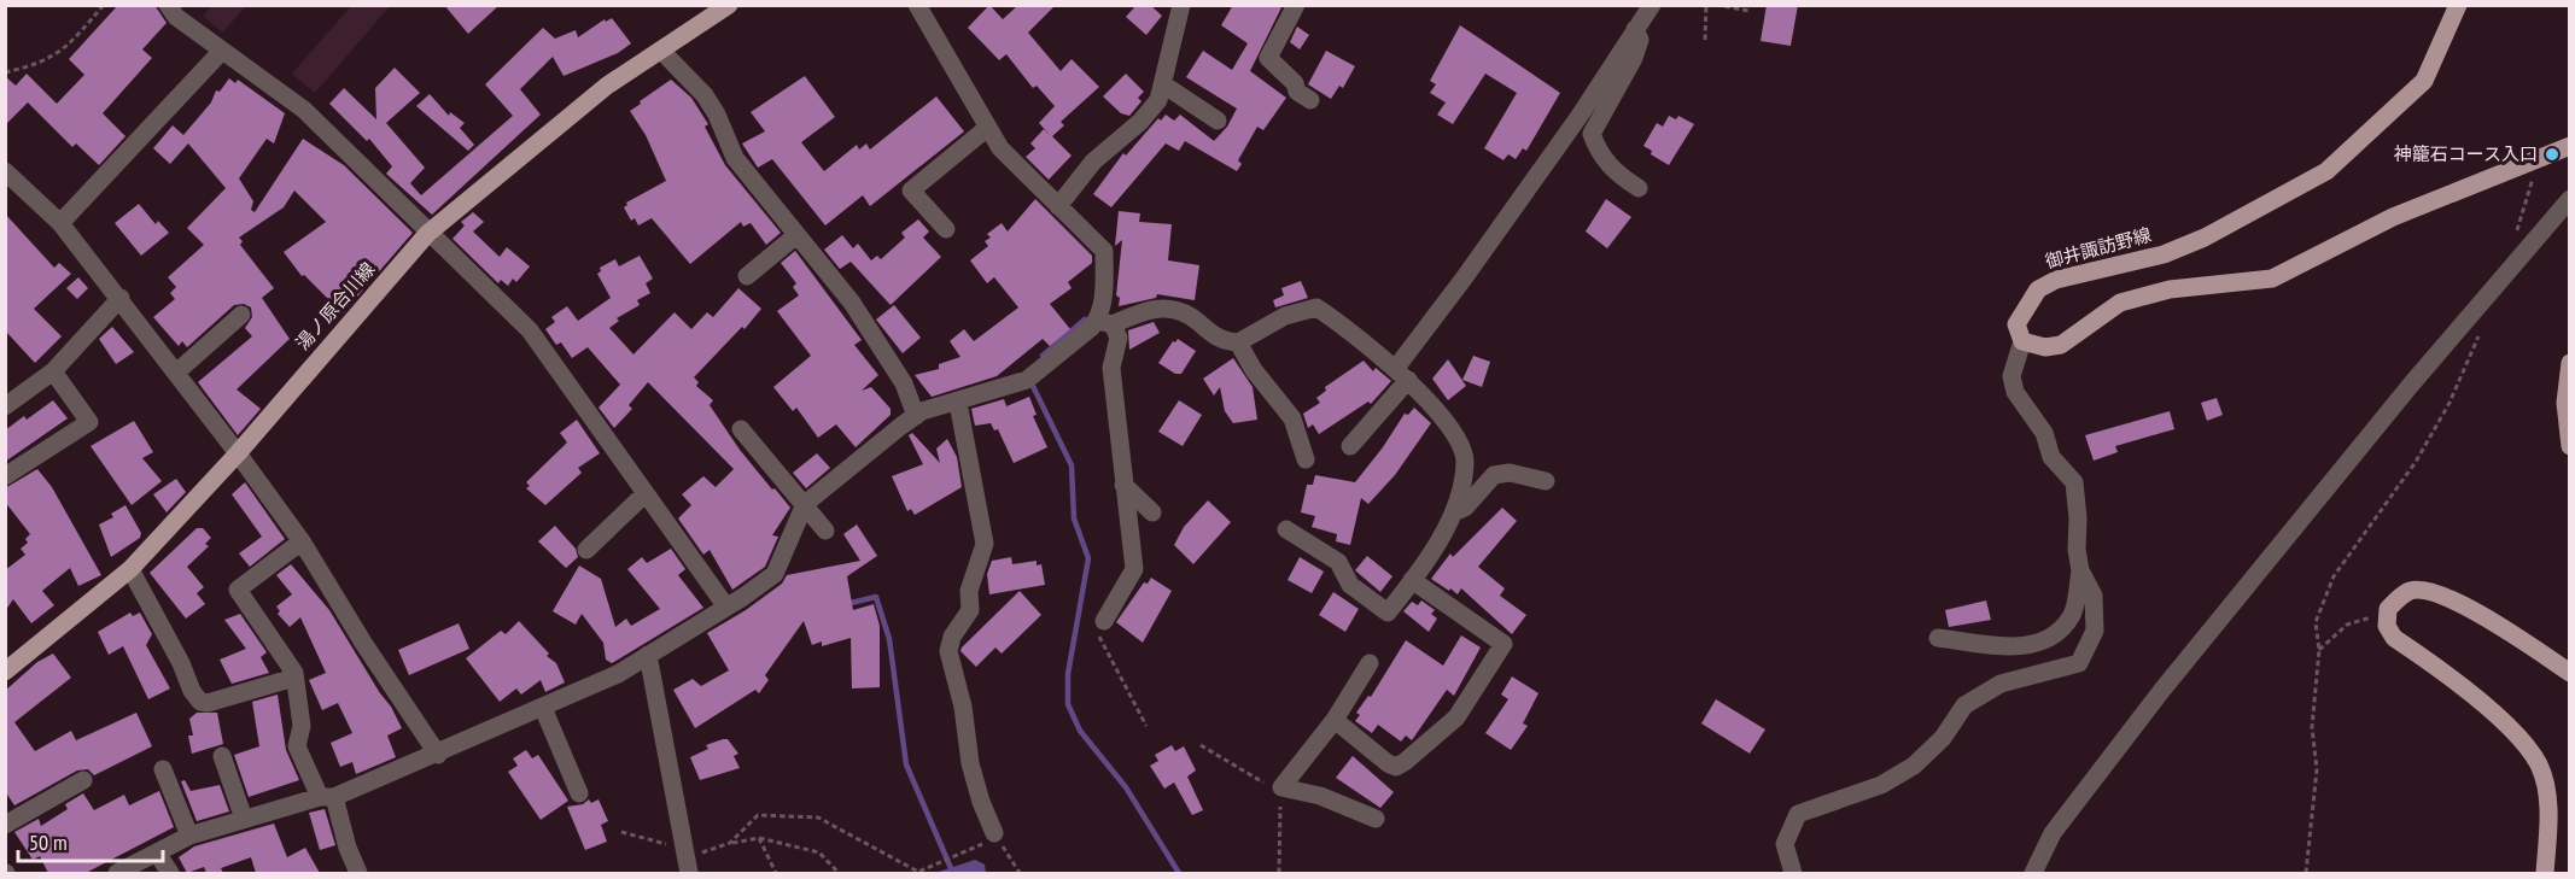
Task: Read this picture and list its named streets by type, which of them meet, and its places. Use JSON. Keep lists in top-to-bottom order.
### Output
{
  "streets": {
    "main road": ["御井諏訪野線", "湯ノ原合川線"]
  },
  "places": ["神籠石コース入口"],
  "scale_bar": "50 m"
}
